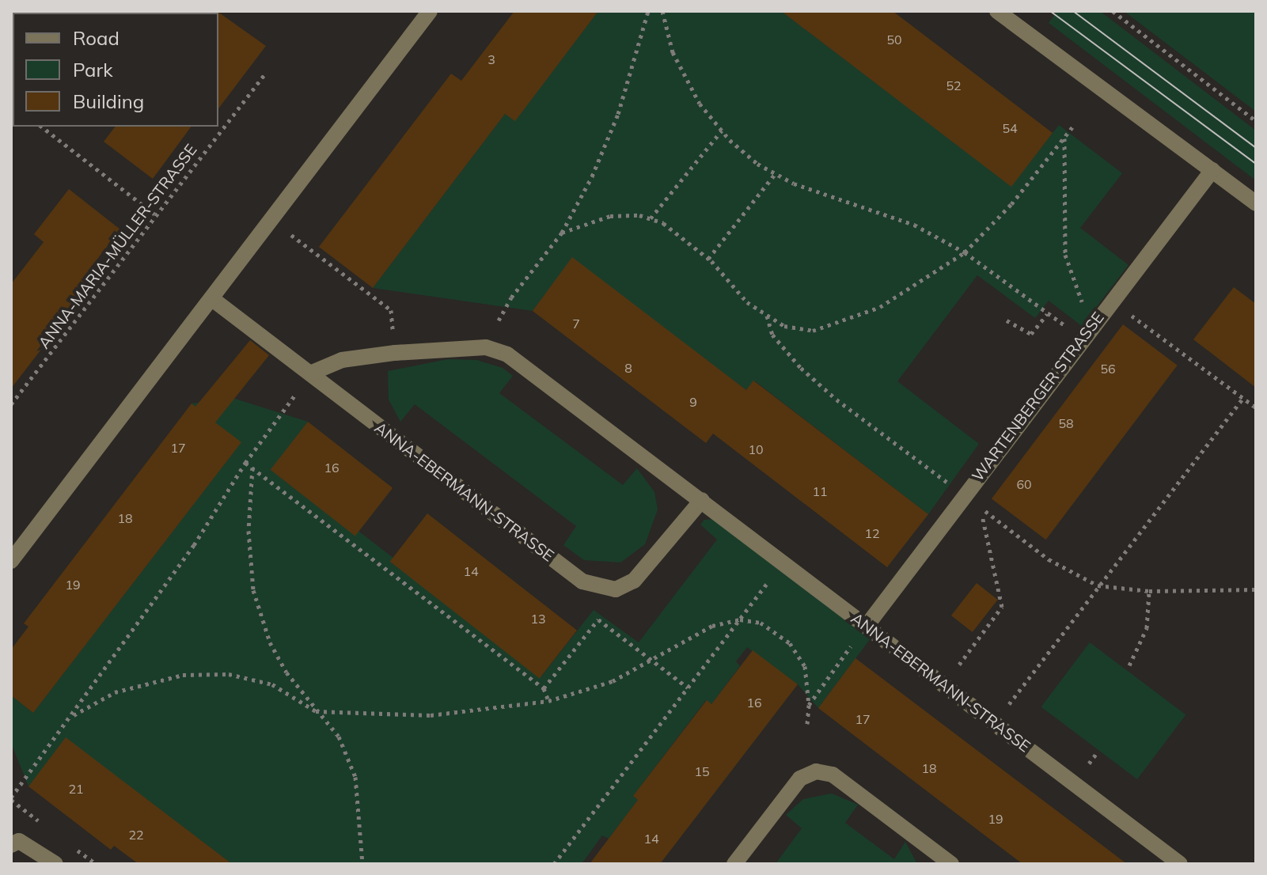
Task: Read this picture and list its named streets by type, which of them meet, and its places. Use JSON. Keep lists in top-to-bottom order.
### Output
{
  "streets": {
    "street": ["WARTENBERGER STRASSE", "ANNA-EBERMANN-STRASSE"],
    "path": ["ANNA-MARIA-MÜLLER-STRASSE"]
  },
  "crossings": [
    ["WARTENBERGER STRASSE", "ANNA-EBERMANN-STRASSE"]
  ],
  "house_numbers": [
    "50",
    "3",
    "52",
    "54",
    "7",
    "8",
    "56",
    "9",
    "58",
    "17",
    "10",
    "16",
    "60",
    "11",
    "18",
    "12",
    "14",
    "19",
    "13",
    "16",
    "17",
    "18",
    "15",
    "21",
    "19",
    "22",
    "14"
  ],
  "legend": ["Road", "Park", "Building"]
}
